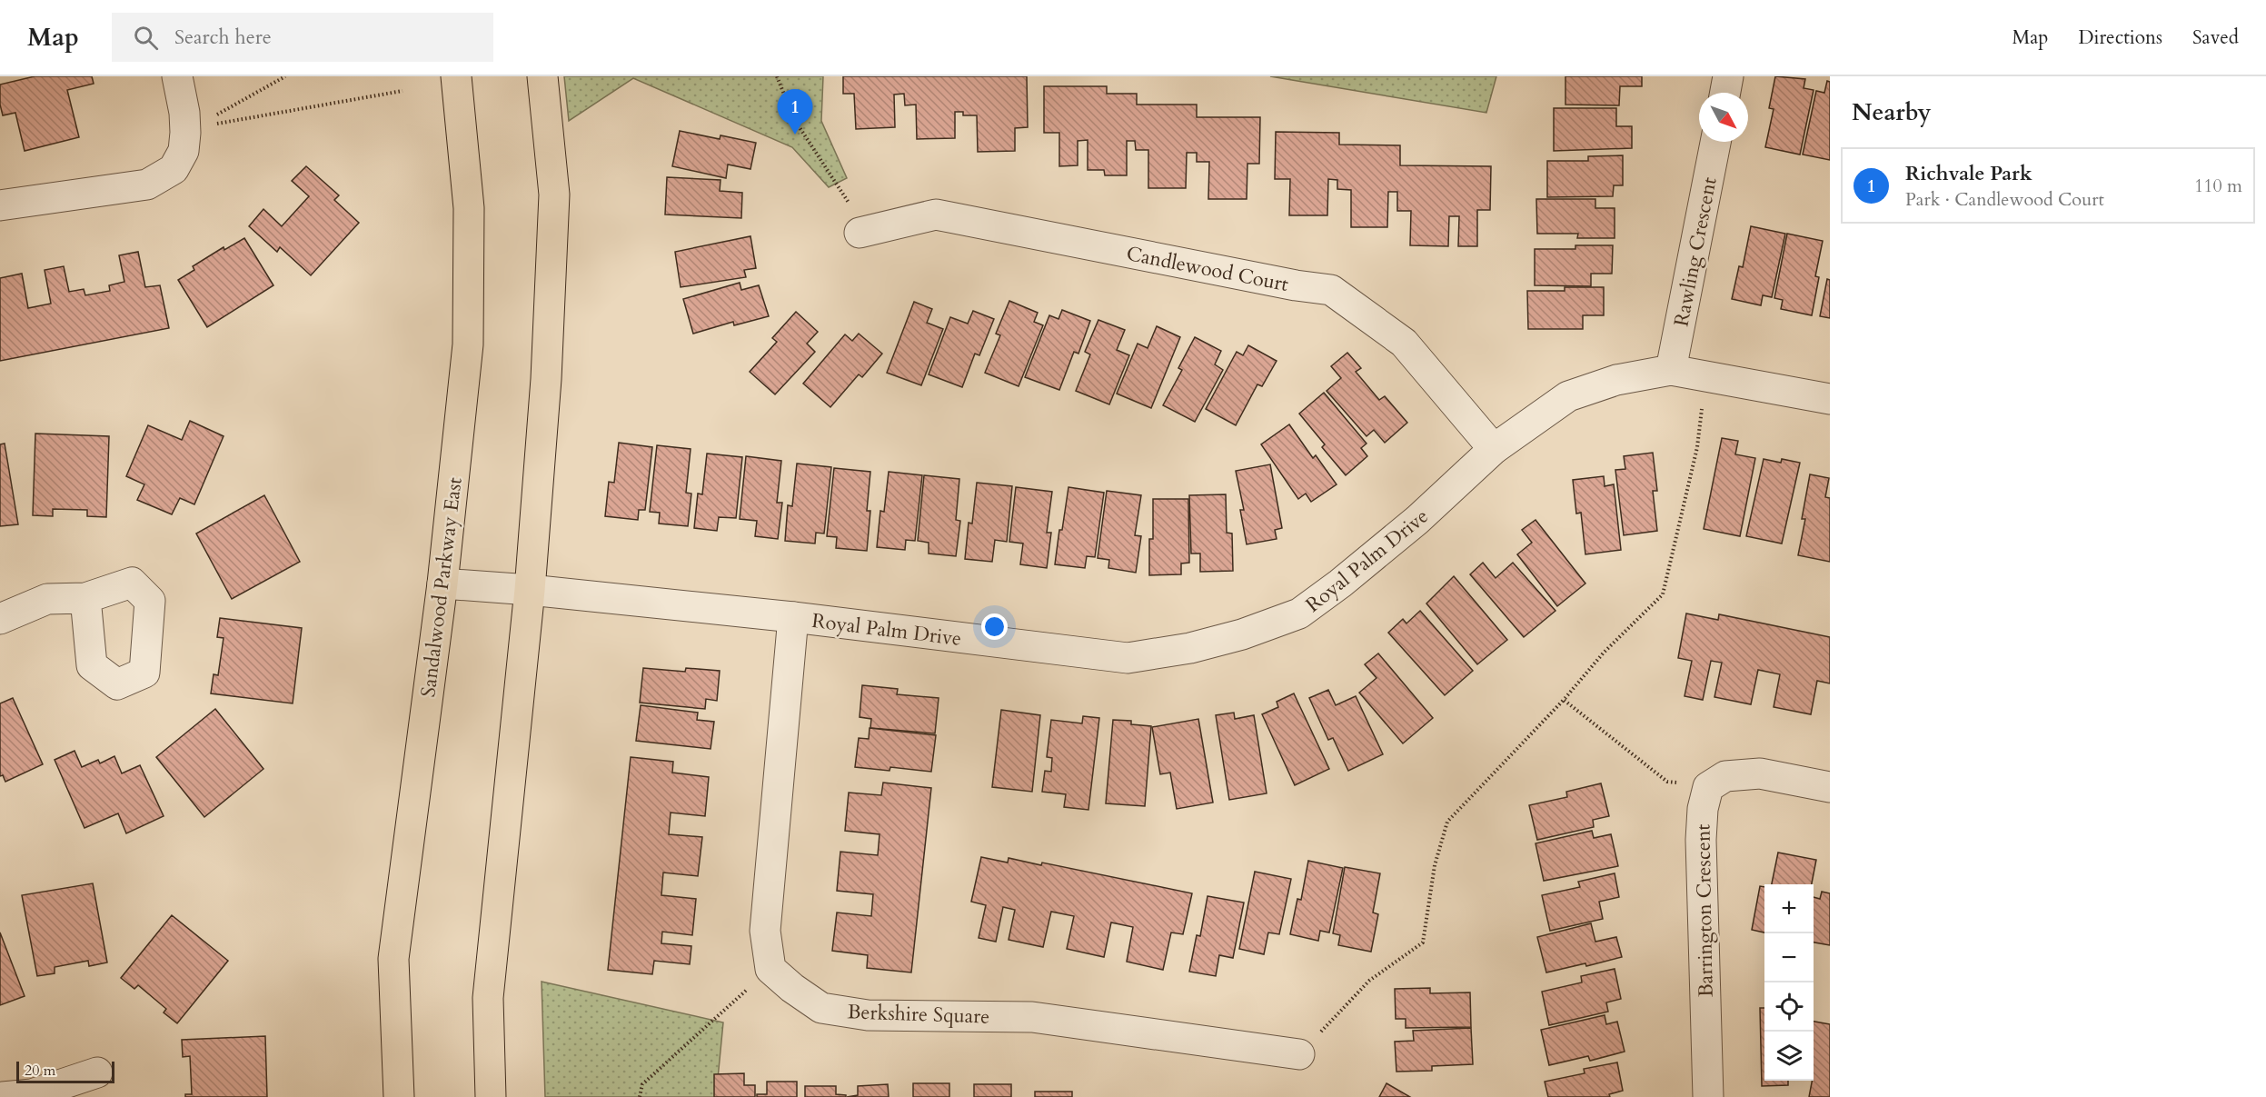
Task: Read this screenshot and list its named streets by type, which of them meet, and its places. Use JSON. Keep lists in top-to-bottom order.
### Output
{
  "streets": {
    "main road": ["Sandalwood Parkway East"],
    "street": [
      "Rawling Crescent",
      "Candlewood Court",
      "Royal Palm Drive",
      "Barrington Crescent",
      "Berkshire Square"
    ]
  },
  "crossings": [
    ["Rawling Crescent", "Royal Palm Drive"],
    ["Candlewood Court", "Royal Palm Drive"],
    ["Royal Palm Drive", "Sandalwood Parkway East"],
    ["Royal Palm Drive", "Berkshire Square"]
  ],
  "scale_bar": "20 m",
  "north": "bottom right",
  "page": {
    "header": "Map",
    "search": "Search here",
    "nav": ["Map", "Directions", "Saved"],
    "heading": "Nearby",
    "pins": "1",
    "list": [
      {
        "mark": "1",
        "name": "Richvale Park",
        "note": "Park · Candlewood Court",
        "value": "110 m"
      }
    ],
    "map_buttons": ["+", "−"],
    "scale": "20 m"
  }
}
